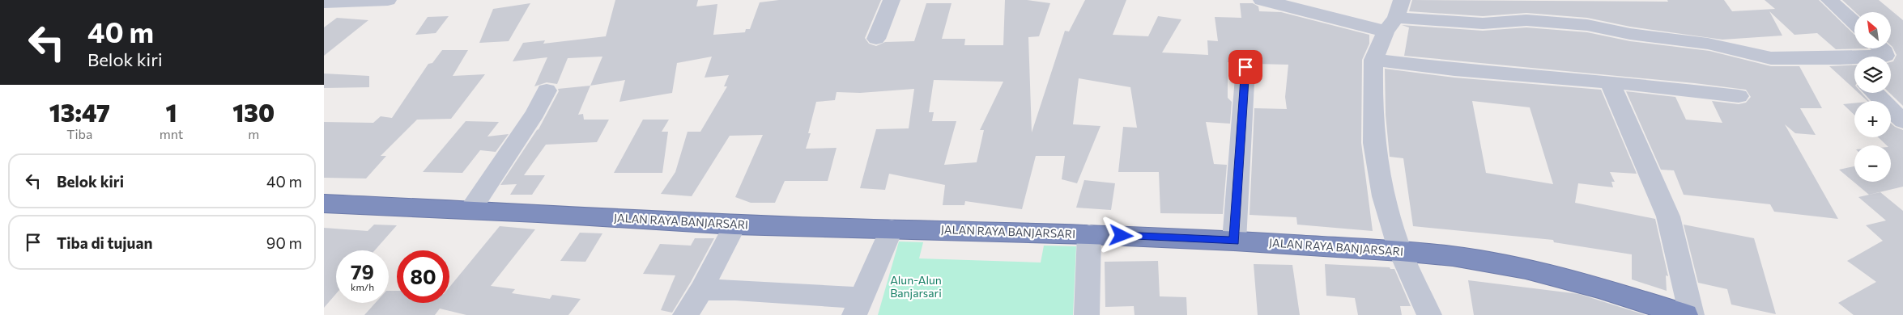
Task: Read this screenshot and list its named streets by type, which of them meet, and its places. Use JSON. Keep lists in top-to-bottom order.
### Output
{
  "streets": {
    "highway": ["JALAN RAYA BANJARSARI"]
  },
  "parks": ["Alun-Alun Banjarsari"],
  "north": "top left",
  "page": {
    "turn": ["40 m", "Belok kiri"],
    "map_buttons": ["+", "−"],
    "eta": [
      "13:47",
      "Tiba",
      "1",
      "mnt",
      "130",
      "m"
    ],
    "list": [
      {
        "name": "Belok kiri",
        "value": "40 m"
      },
      {
        "name": "Tiba di tujuan",
        "value": "90 m"
      }
    ],
    "speed": "79 km/h",
    "limit": "80"
  }
}
